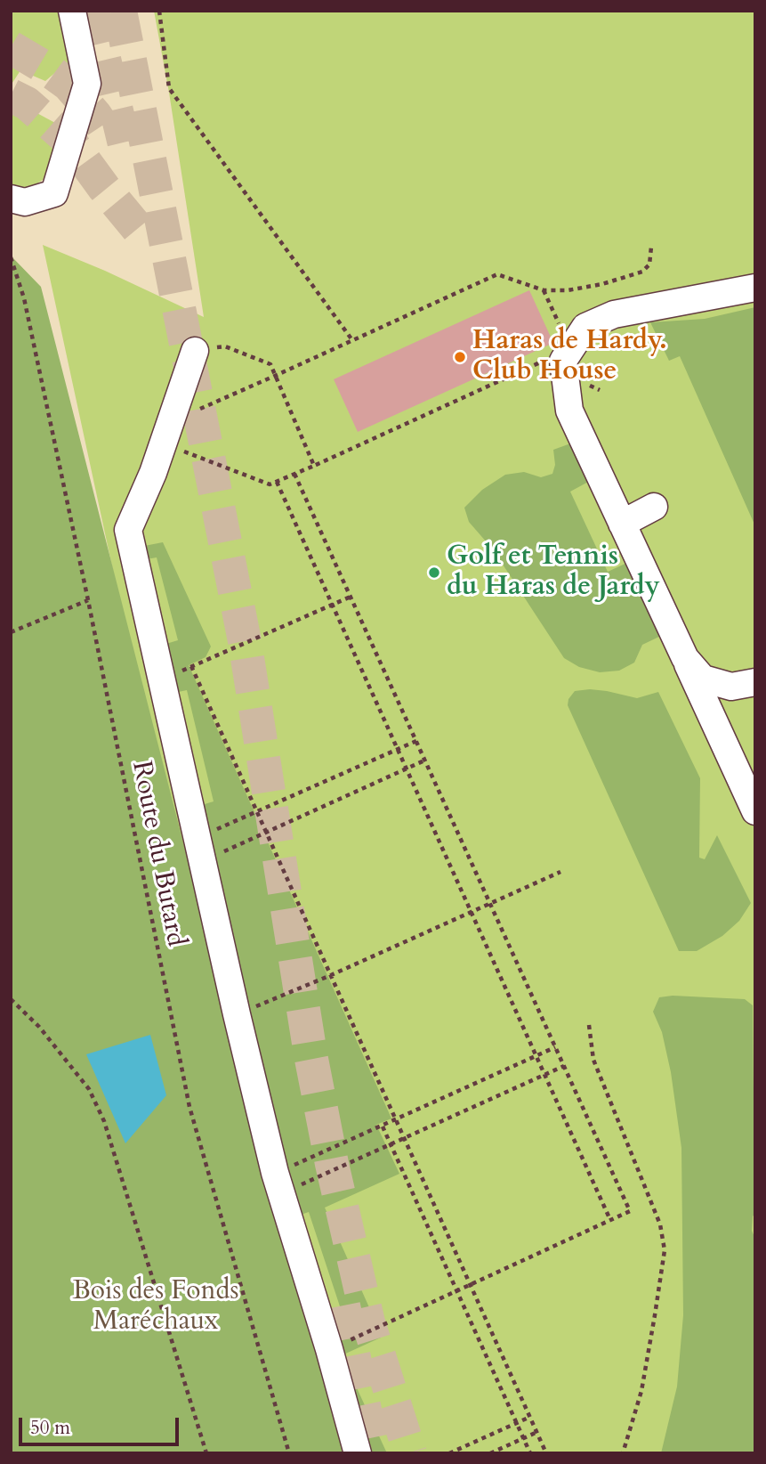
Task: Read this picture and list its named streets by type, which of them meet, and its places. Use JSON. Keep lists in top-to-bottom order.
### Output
{
  "streets": {
    "path": ["Route du Butard"]
  },
  "parks": ["Bois des Fonds Maréchaux"],
  "places": ["Haras de Hardy. Club House", "Golf et Tennis du Haras de Jardy"],
  "scale_bar": "50 m"
}
